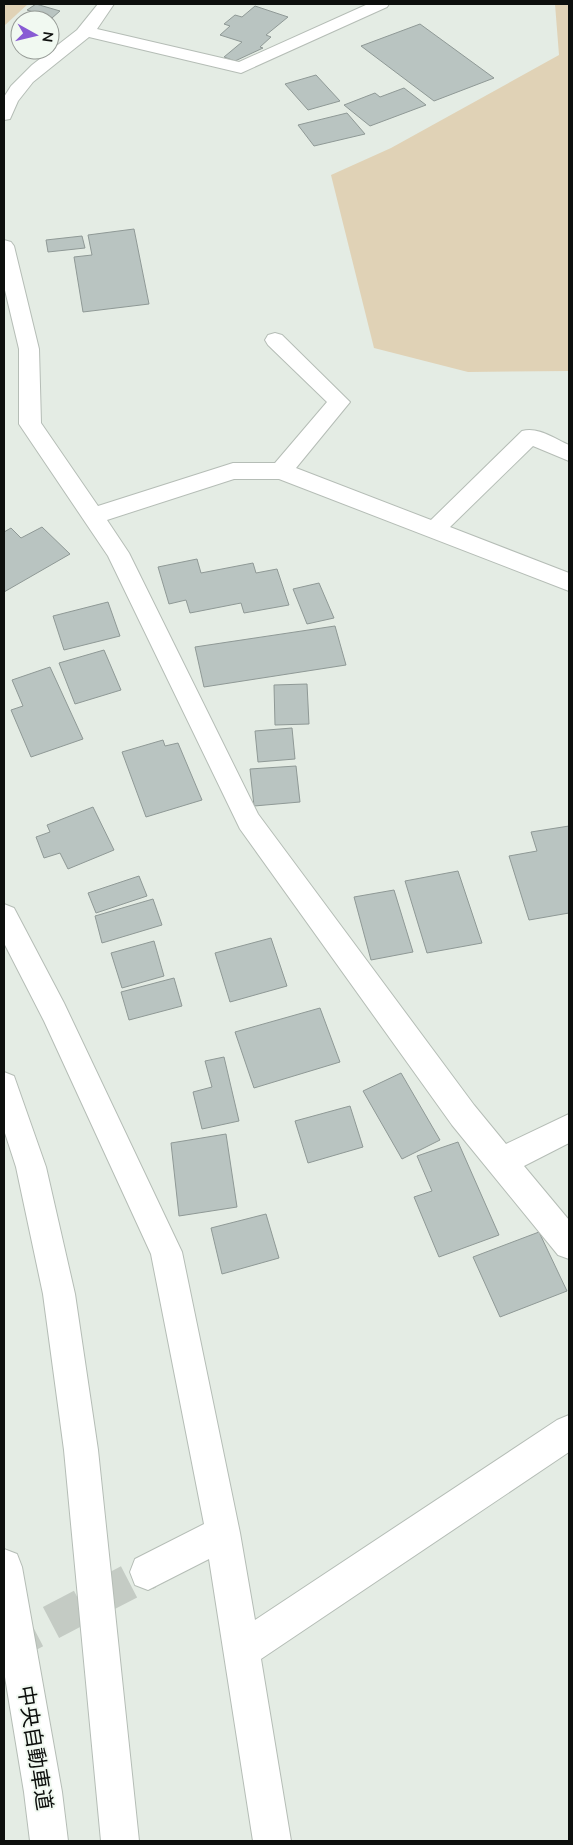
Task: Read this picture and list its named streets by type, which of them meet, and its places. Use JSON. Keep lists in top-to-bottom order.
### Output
{
  "streets": {
    "main road": ["中央自動車道"]
  },
  "north": "right"
}
